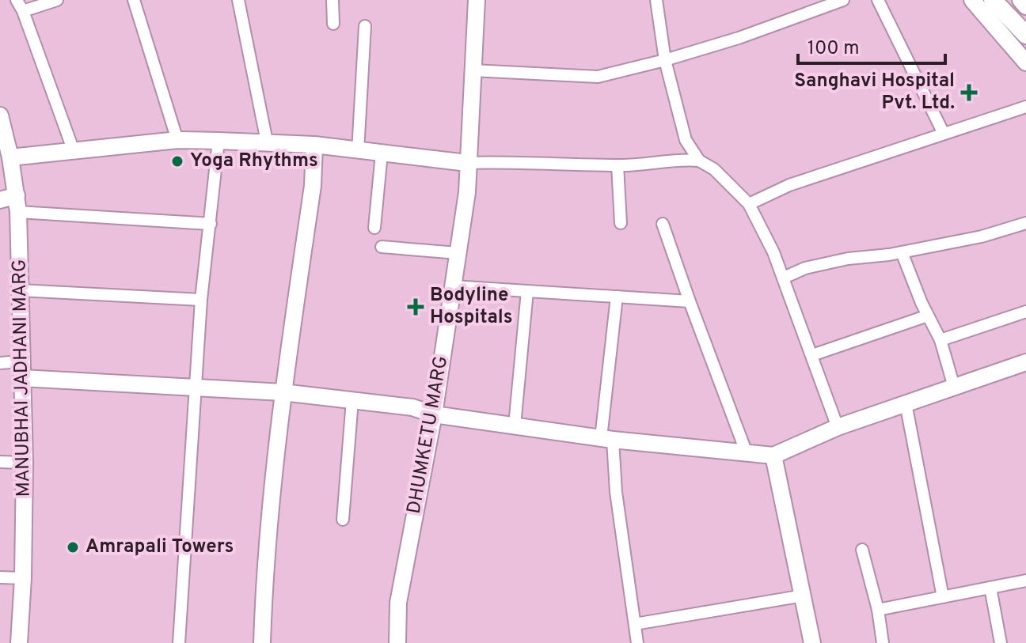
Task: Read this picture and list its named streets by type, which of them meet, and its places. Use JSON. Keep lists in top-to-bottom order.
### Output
{
  "streets": {
    "street": ["MANUBHAI JADHANI MARG", "DHUMKETU MARG"]
  },
  "places": {
    "health": ["Sanghavi Hospital Pvt. Ltd.", "Bodyline Hospitals"],
    "other": ["Yoga Rhythms", "Amrapali Towers"]
  },
  "scale_bar": "100 m"
}
